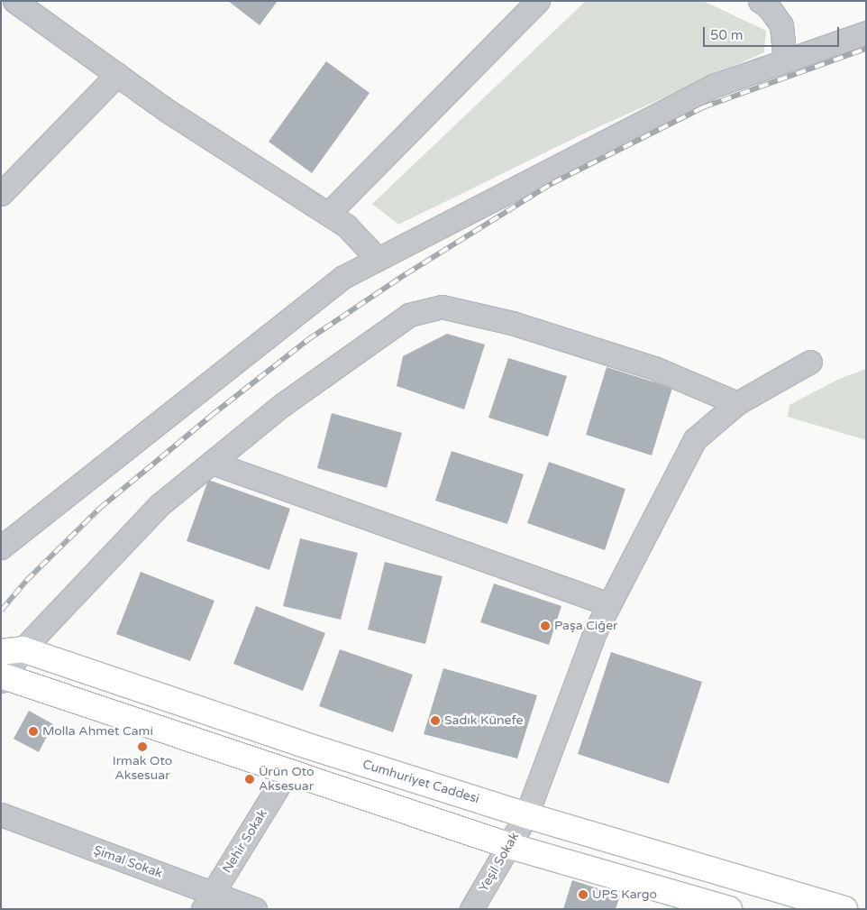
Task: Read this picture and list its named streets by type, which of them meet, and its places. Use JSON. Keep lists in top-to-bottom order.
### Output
{
  "streets": {
    "main road": ["Cumhuriyet Caddesi"],
    "street": ["Nehir Sokak", "Şimal Sokak", "Yeşil Sokak"]
  },
  "crossings": [
    ["Cumhuriyet Caddesi", "Yeşil Sokak"],
    ["Nehir Sokak", "Şimal Sokak"]
  ],
  "places": [
    "Paşa Ciğer",
    "Sadık Künefe",
    "Molla Ahmet Cami",
    "Irmak Oto Aksesuar",
    "Ürün Oto Aksesuar",
    "UPS Kargo"
  ],
  "scale_bar": "50 m"
}
